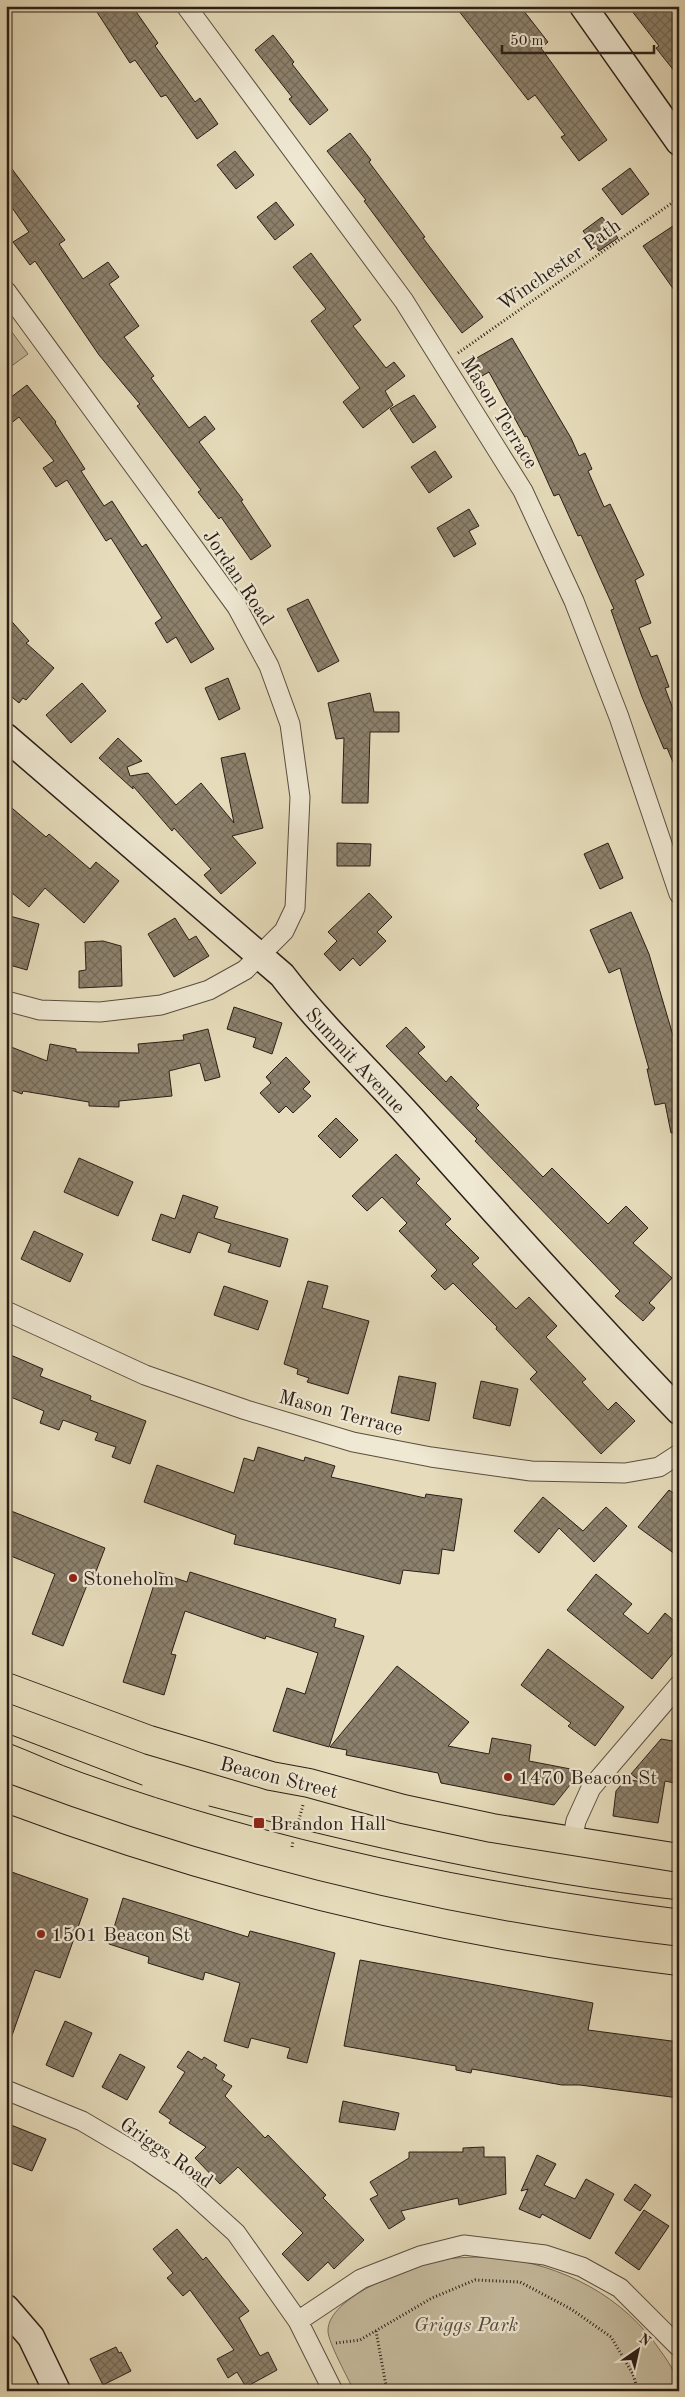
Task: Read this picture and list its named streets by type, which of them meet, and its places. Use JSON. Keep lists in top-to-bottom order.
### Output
{
  "streets": {
    "main road": ["Beacon Street"],
    "street": [
      "Mason Terrace",
      "Jordan Road",
      "Summit Avenue",
      "Griggs Road"
    ],
    "path": ["Winchester Path"]
  },
  "crossings": [
    ["Jordan Road", "Summit Avenue"]
  ],
  "parks": ["Griggs Park"],
  "places": {
    "other": ["Stoneholm", "1470 Beacon St", "1501 Beacon St"],
    "transit": ["Brandon Hall"]
  },
  "scale_bar": "50 m",
  "north": "top right"
}
